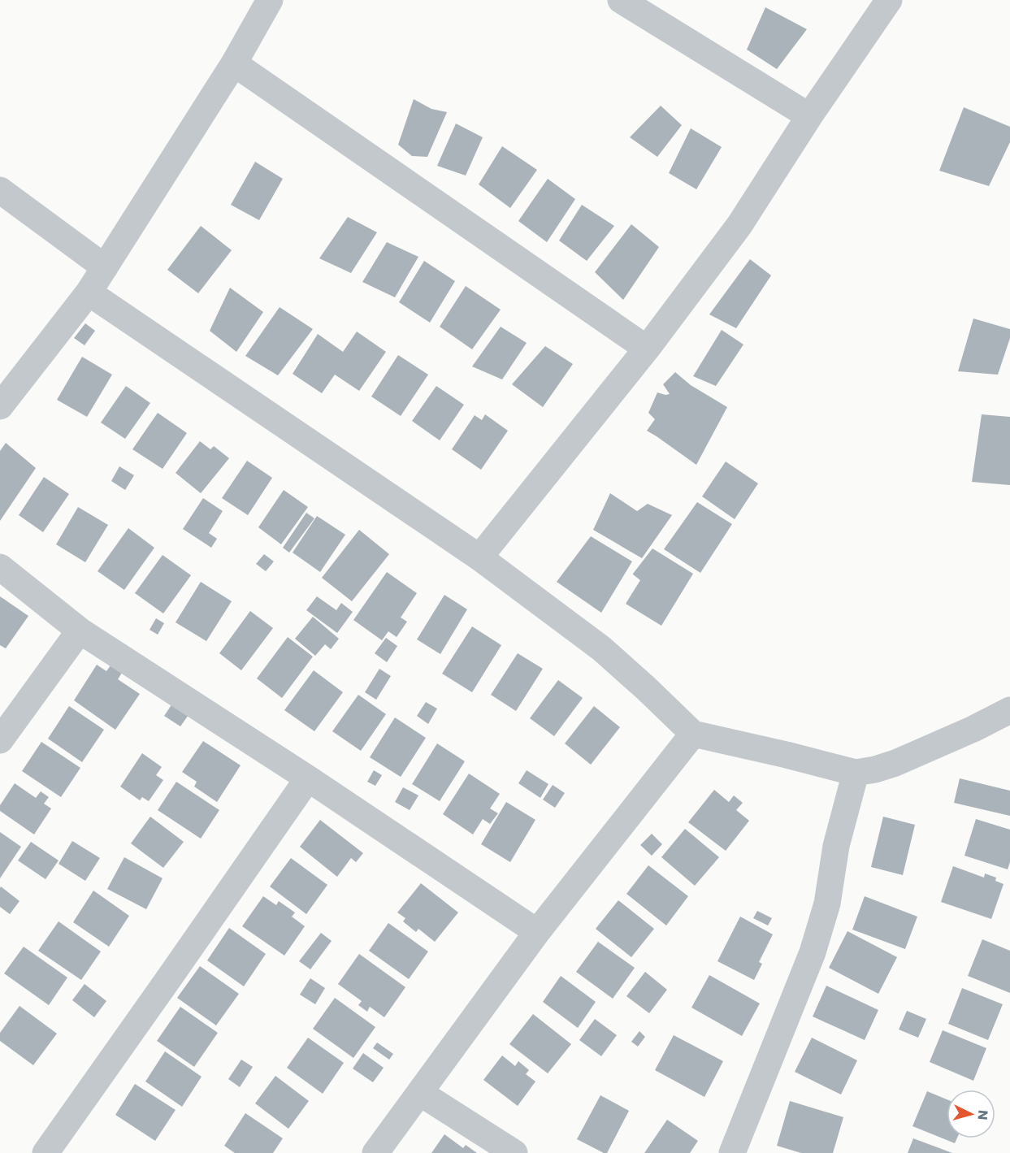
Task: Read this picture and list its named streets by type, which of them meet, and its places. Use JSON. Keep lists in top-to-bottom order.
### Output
{
  "north": "right"
}
